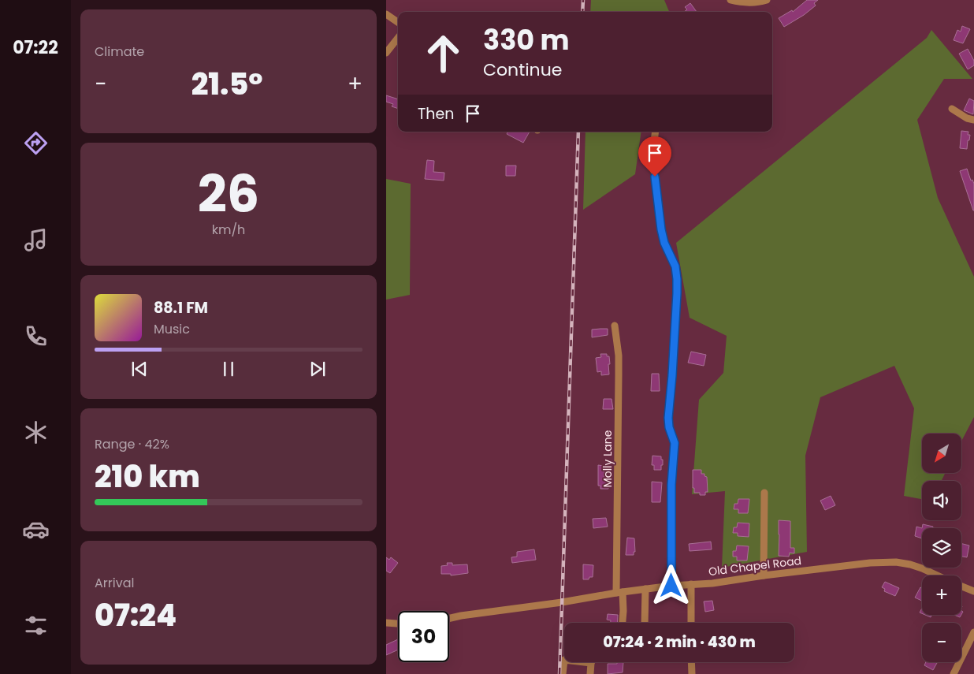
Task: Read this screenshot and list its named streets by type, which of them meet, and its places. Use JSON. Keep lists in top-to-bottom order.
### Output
{
  "streets": {
    "street": ["Molly Lane", "Old Chapel Road"]
  },
  "crossings": [
    ["Molly Lane", "Old Chapel Road"]
  ],
  "north": "bottom left",
  "page": {
    "tabs": "07:22",
    "tile": [
      "Climate",
      ["26", "km/h"],
      ["Range · 42%", "210 km"],
      ["Arrival", "07:24"]
    ],
    "turn": ["330 m", "Continue"],
    "heat": ["−", "21.5°", "+"],
    "then": "Then",
    "song": ["88.1 FM", "Music"],
    "map_buttons": ["+", "−"],
    "limit": "30",
    "trip": "07:24 · 2 min · 430 m"
  }
}
